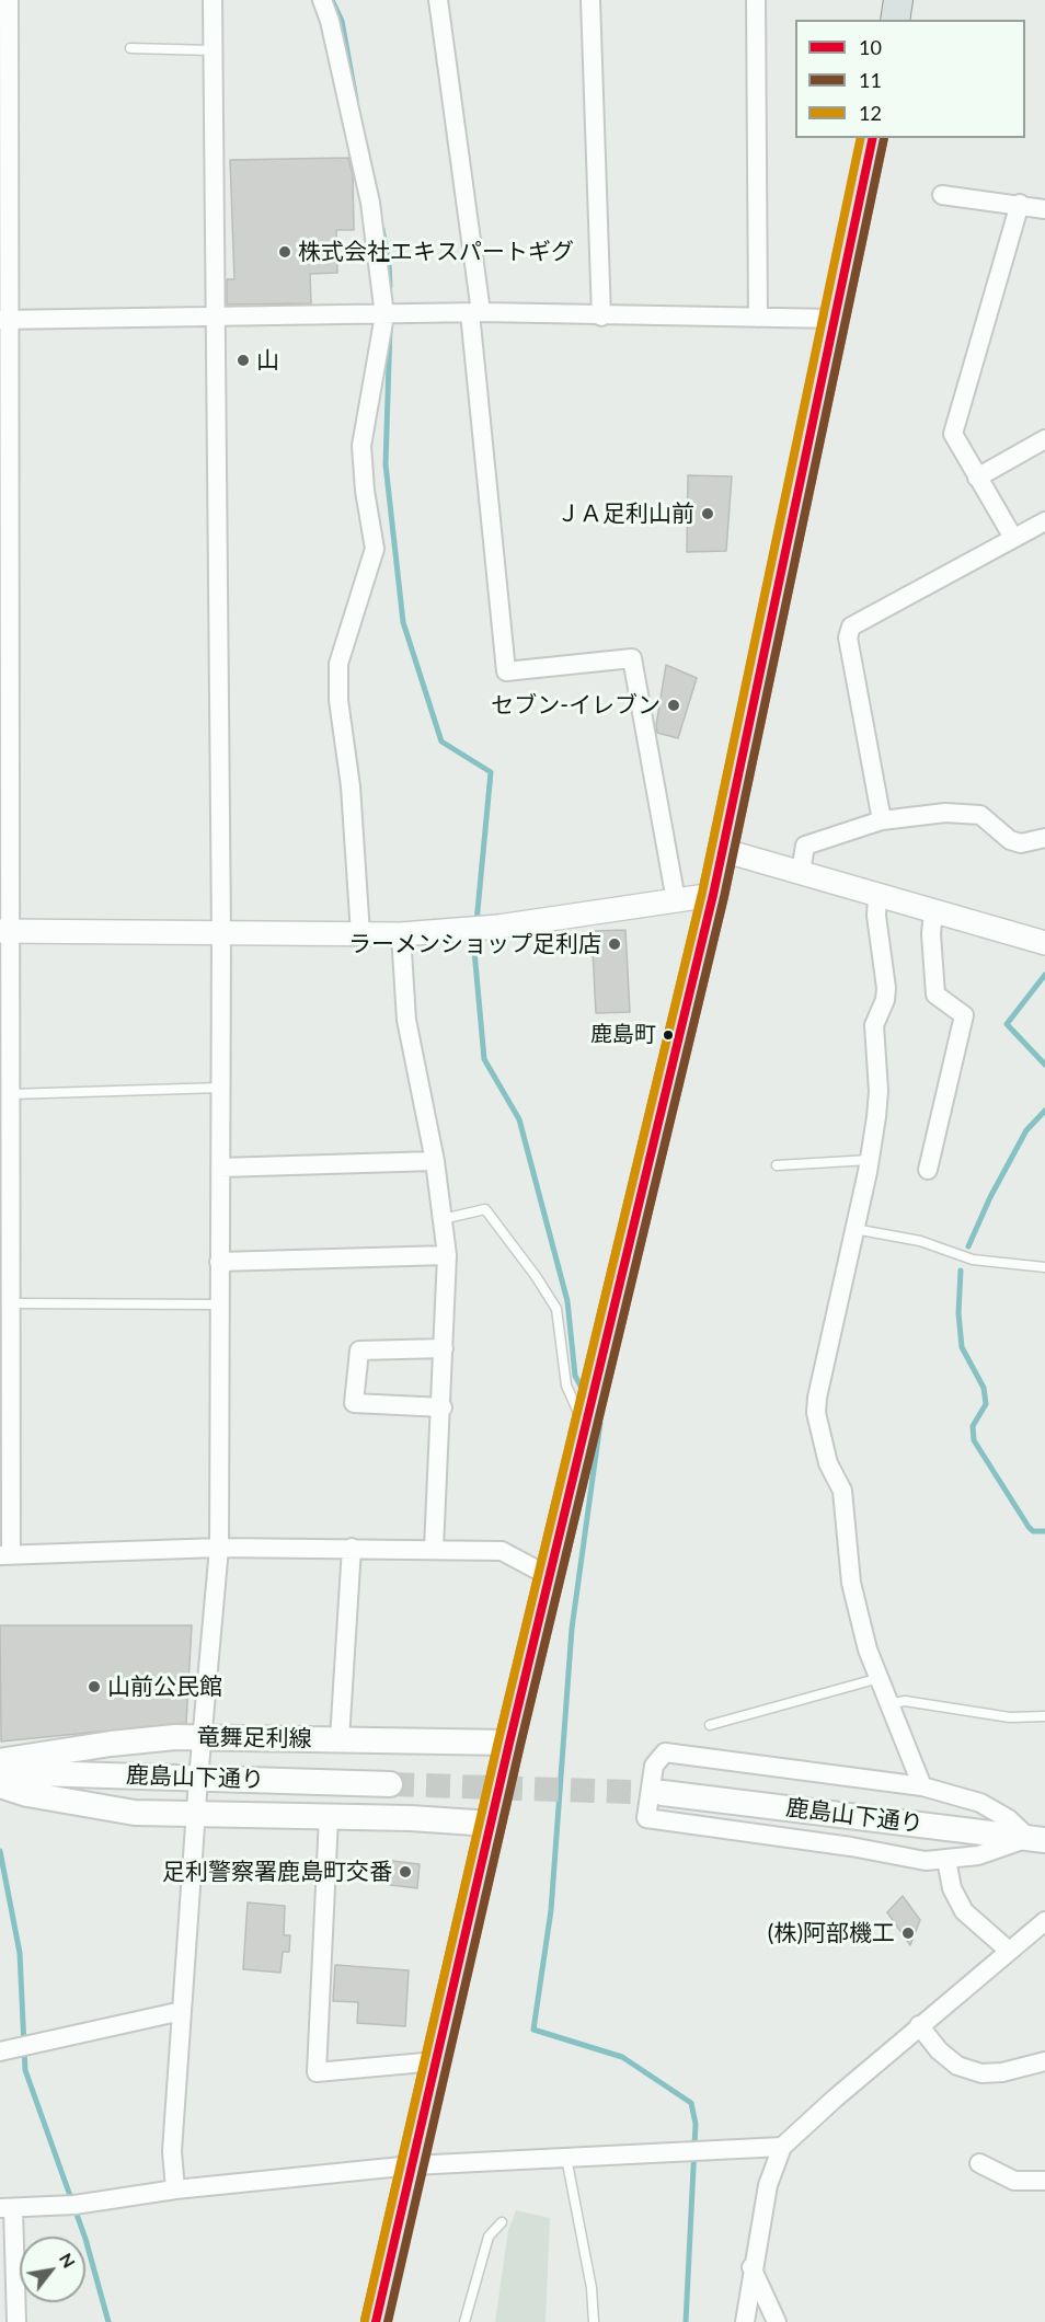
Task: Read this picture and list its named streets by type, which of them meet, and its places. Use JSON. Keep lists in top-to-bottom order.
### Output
{
  "streets": {
    "main road": ["竜舞足利線", "鹿島山下通り"]
  },
  "places": [
    "株式会社エキスパートギグ",
    "山",
    "ＪＡ足利山前",
    "セブン-イレブン",
    "ラーメンショップ足利店",
    "鹿島町",
    "山前公民館",
    "足利警察署鹿島町交番",
    "(株)阿部機工"
  ],
  "lines": ["transit line 10", "transit line 11", "transit line 12"],
  "legend": ["10", "11", "12"],
  "north": "top right"
}
